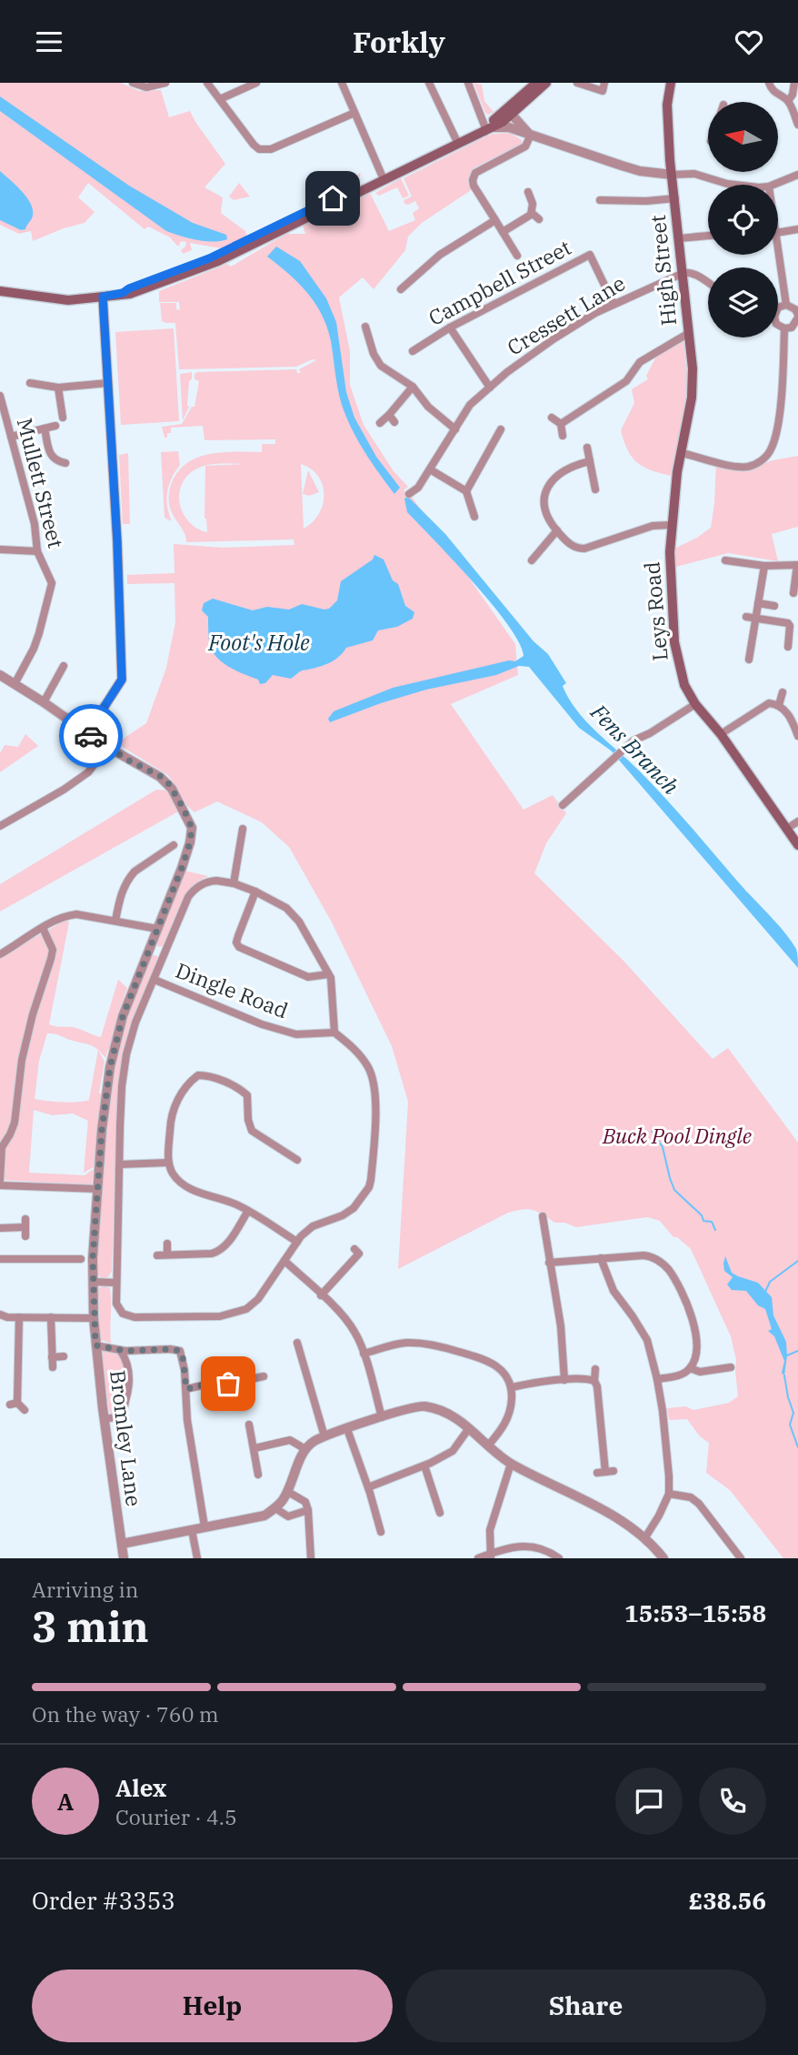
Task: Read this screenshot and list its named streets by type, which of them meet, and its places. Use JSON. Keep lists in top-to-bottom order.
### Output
{
  "streets": {
    "main road": ["High Street", "Leys Road"],
    "street": [
      "Campbell Street",
      "Cressett Lane",
      "Mullett Street",
      "Dingle Road",
      "Bromley Lane"
    ]
  },
  "crossings": [
    ["High Street", "Cressett Lane"],
    ["High Street", "Leys Road"],
    ["Campbell Street", "Cressett Lane"]
  ],
  "water": ["Foot's Hole", "Fens Branch"],
  "parks": ["Buck Pool Dingle"],
  "north": "left",
  "page": {
    "header": "Forkly",
    "heading": ["3 min", "Arriving in", "15:53–15:58"],
    "panel": [
      "Alex",
      "Courier · 4.5",
      "Order #3353",
      "£38.56"
    ],
    "bar": "On the way · 760 m",
    "round": "A",
    "buttons": ["Help", "Share"]
  }
}
